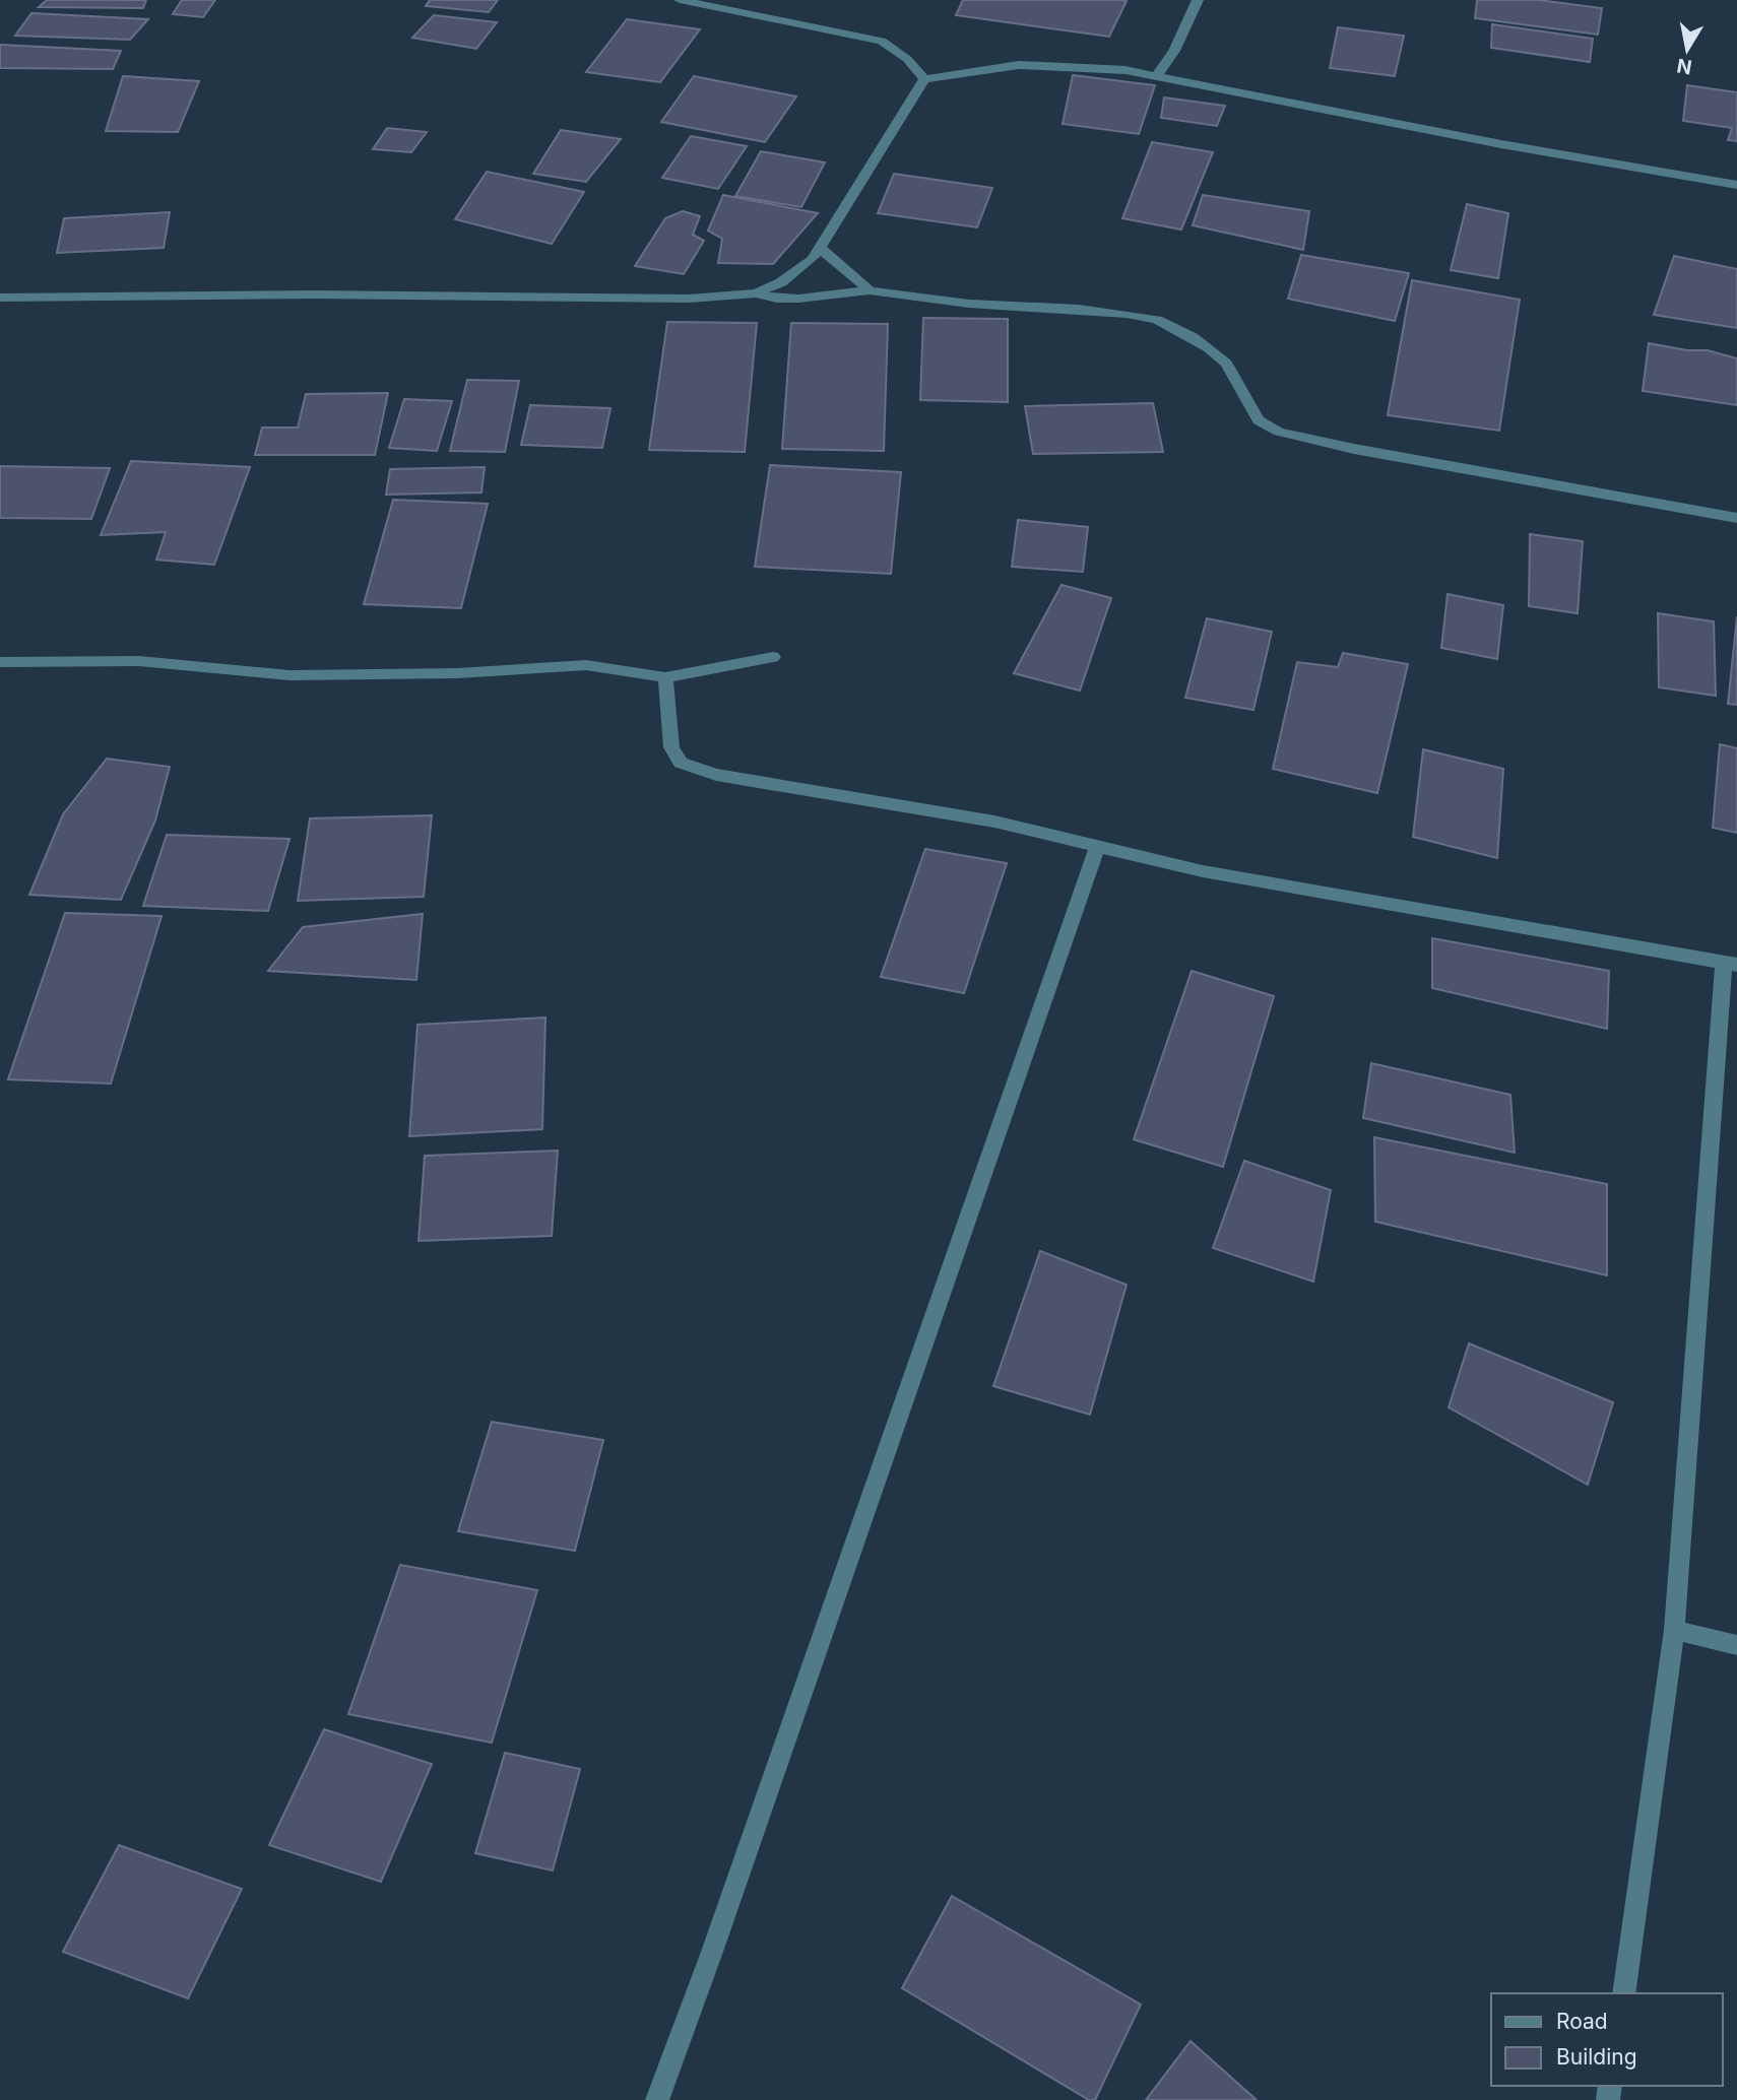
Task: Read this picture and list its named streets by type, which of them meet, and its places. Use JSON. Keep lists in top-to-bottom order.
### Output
{
  "legend": ["Road", "Building"],
  "north": "bottom"
}
